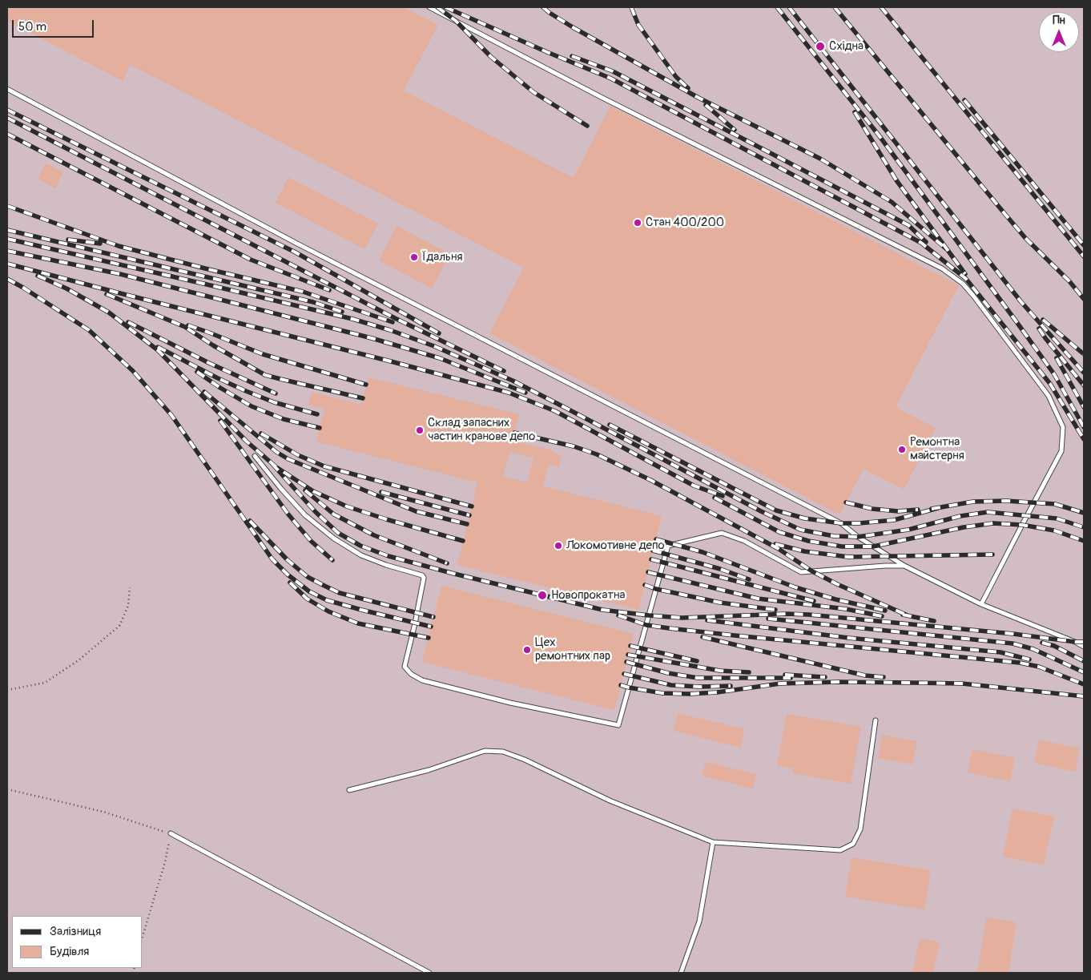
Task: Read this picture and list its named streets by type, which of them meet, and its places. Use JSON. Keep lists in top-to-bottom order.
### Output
{
  "places": [
    "Східна",
    "Стан 400/200",
    "Їдальня",
    "Склад запасних частин кранове депо",
    "Ремонтна майстерня",
    "Локомотивне депо",
    "Новопрокатна",
    "Цех ремонтних пар"
  ],
  "legend": ["Залізниця", "Будівля"],
  "scale_bar": "50 m",
  "north": "top"
}
